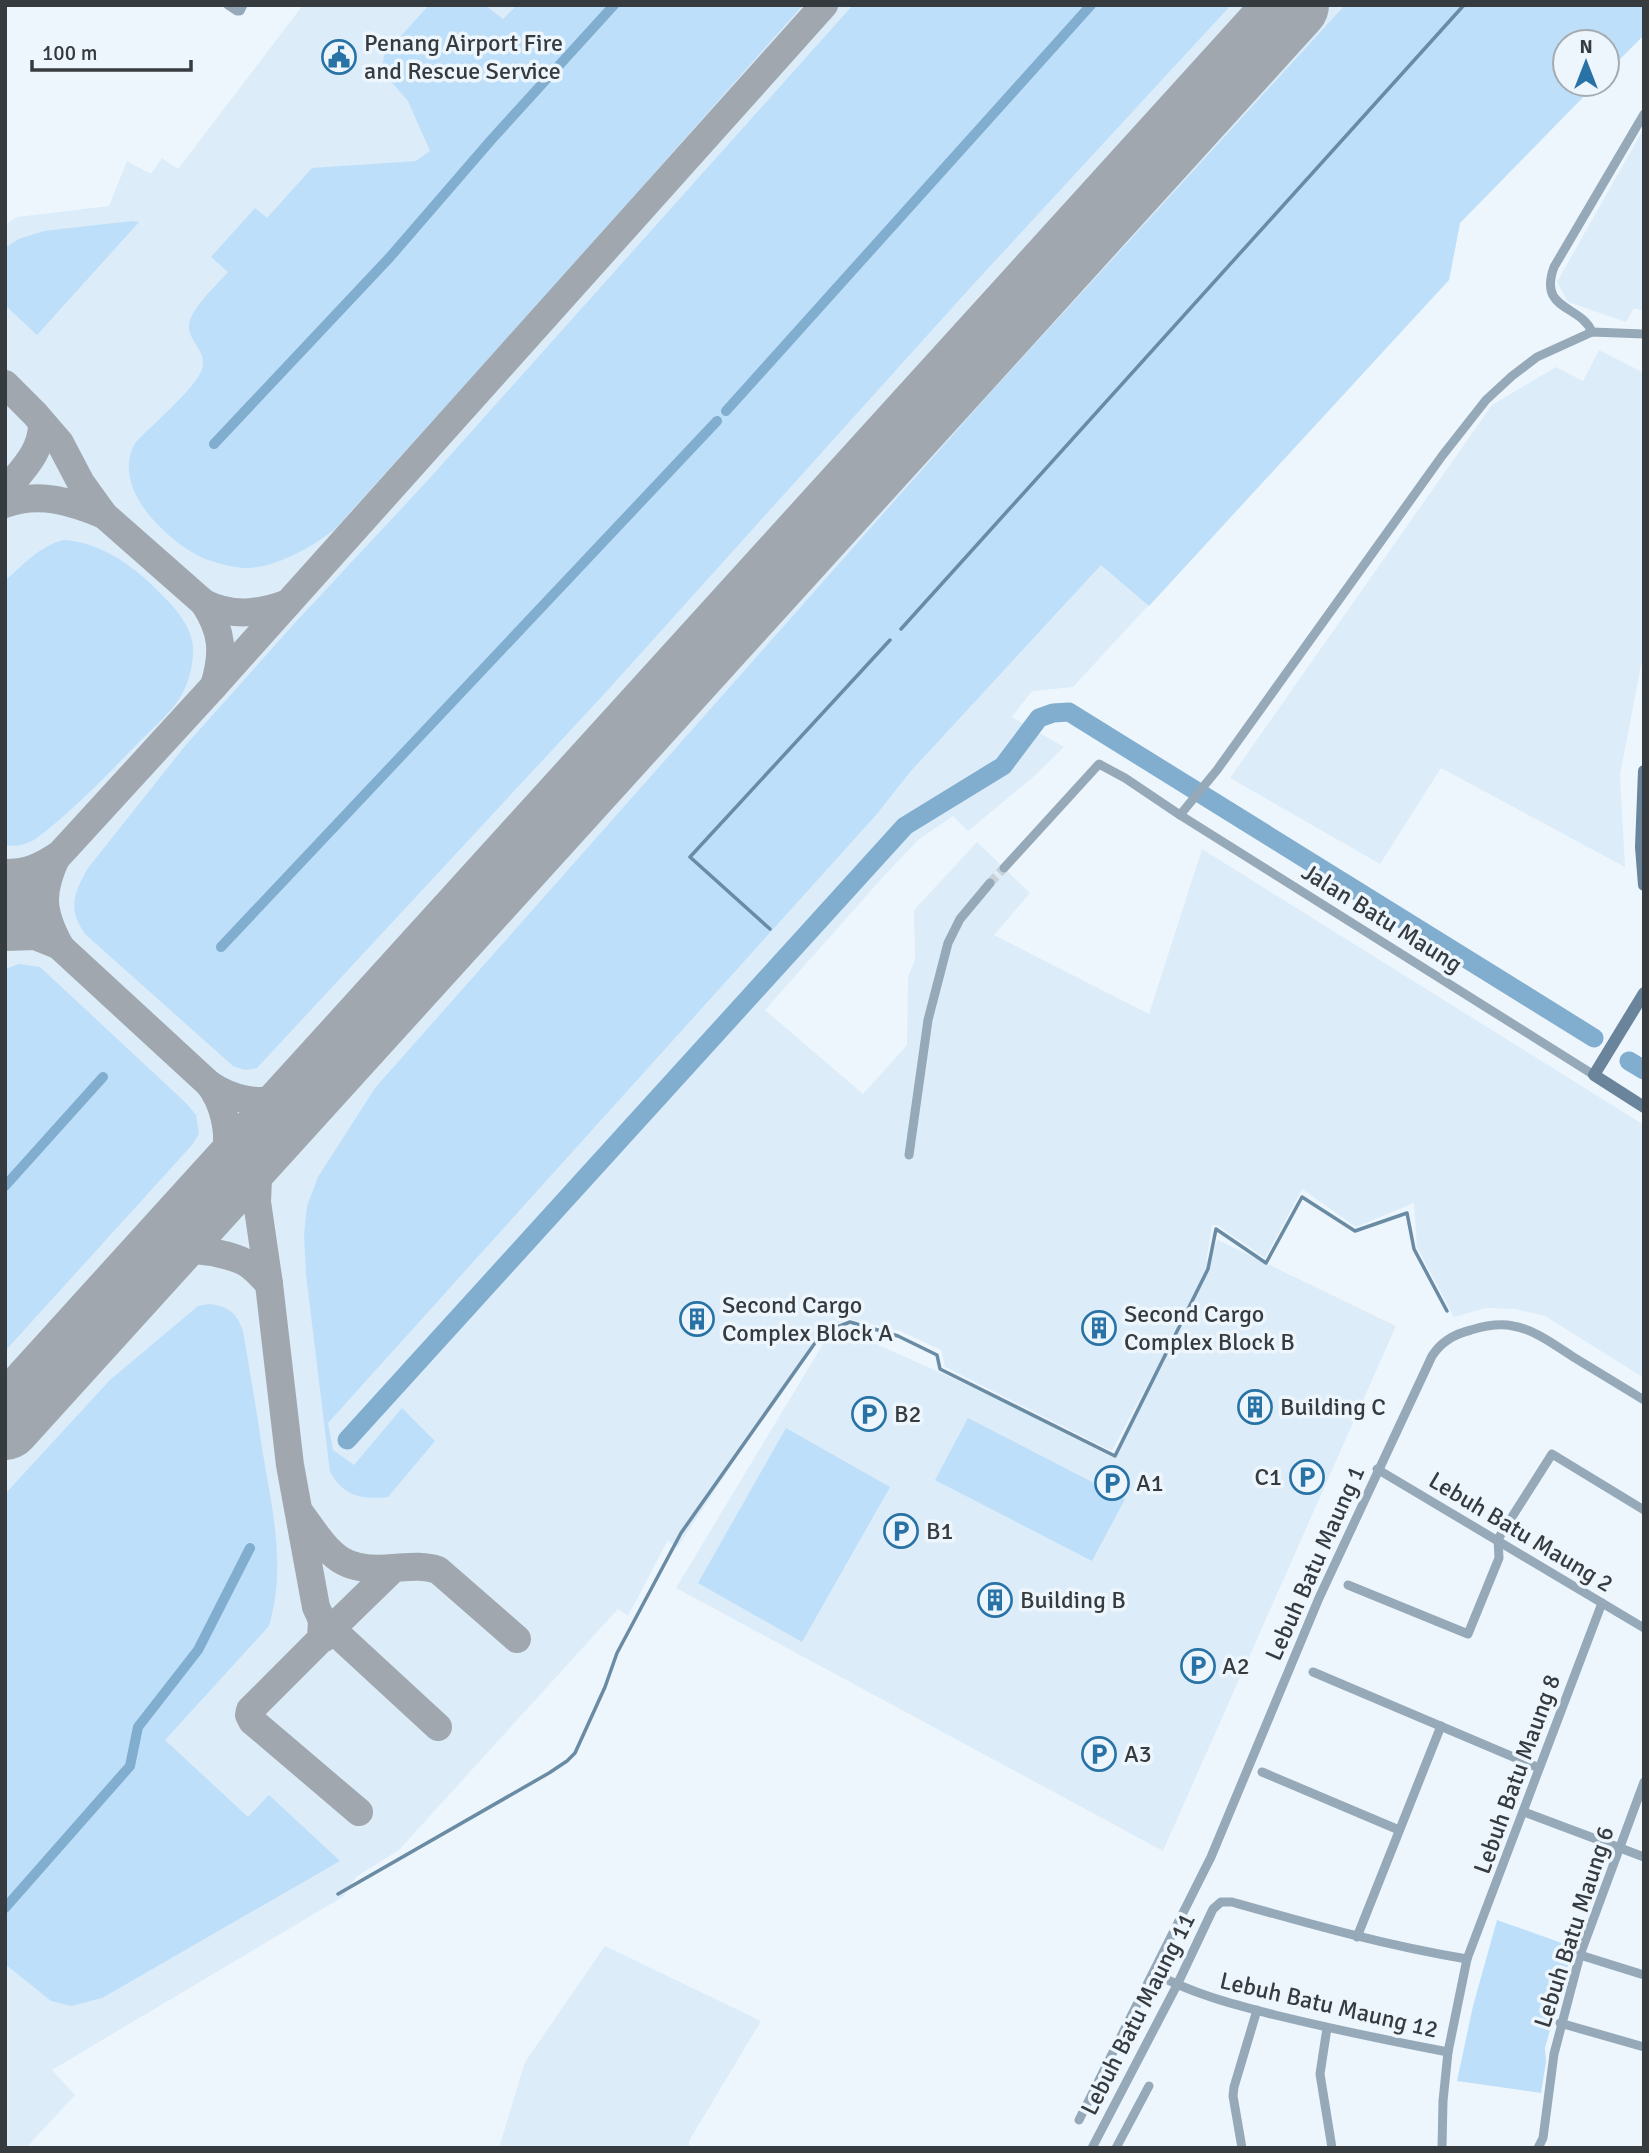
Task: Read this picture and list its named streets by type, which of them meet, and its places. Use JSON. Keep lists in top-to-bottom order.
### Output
{
  "streets": {
    "street": [
      "Jalan Batu Maung",
      "Lebuh Batu Maung 2",
      "Lebuh Batu Maung 1",
      "Lebuh Batu Maung 8",
      "Lebuh Batu Maung 6",
      "Lebuh Batu Maung 12",
      "Lebuh Batu Maung 11"
    ]
  },
  "crossings": [
    ["Lebuh Batu Maung 2", "Lebuh Batu Maung 1"],
    ["Lebuh Batu Maung 2", "Lebuh Batu Maung 8"],
    ["Lebuh Batu Maung 1", "Lebuh Batu Maung 12"],
    ["Lebuh Batu Maung 8", "Lebuh Batu Maung 12"],
    ["Lebuh Batu Maung 8", "Lebuh Batu Maung 11"],
    ["Lebuh Batu Maung 12", "Lebuh Batu Maung 11"]
  ],
  "places": {
    "public building": ["Penang Airport Fire and Rescue Service"],
    "building": [
      "Second Cargo Complex Block A",
      "Second Cargo Complex Block B",
      "Building C",
      "Building B"
    ],
    "parking": [
      "B2",
      "C1",
      "A1",
      "B1",
      "A2",
      "A3"
    ]
  },
  "scale_bar": "100 m",
  "north": "top"
}
